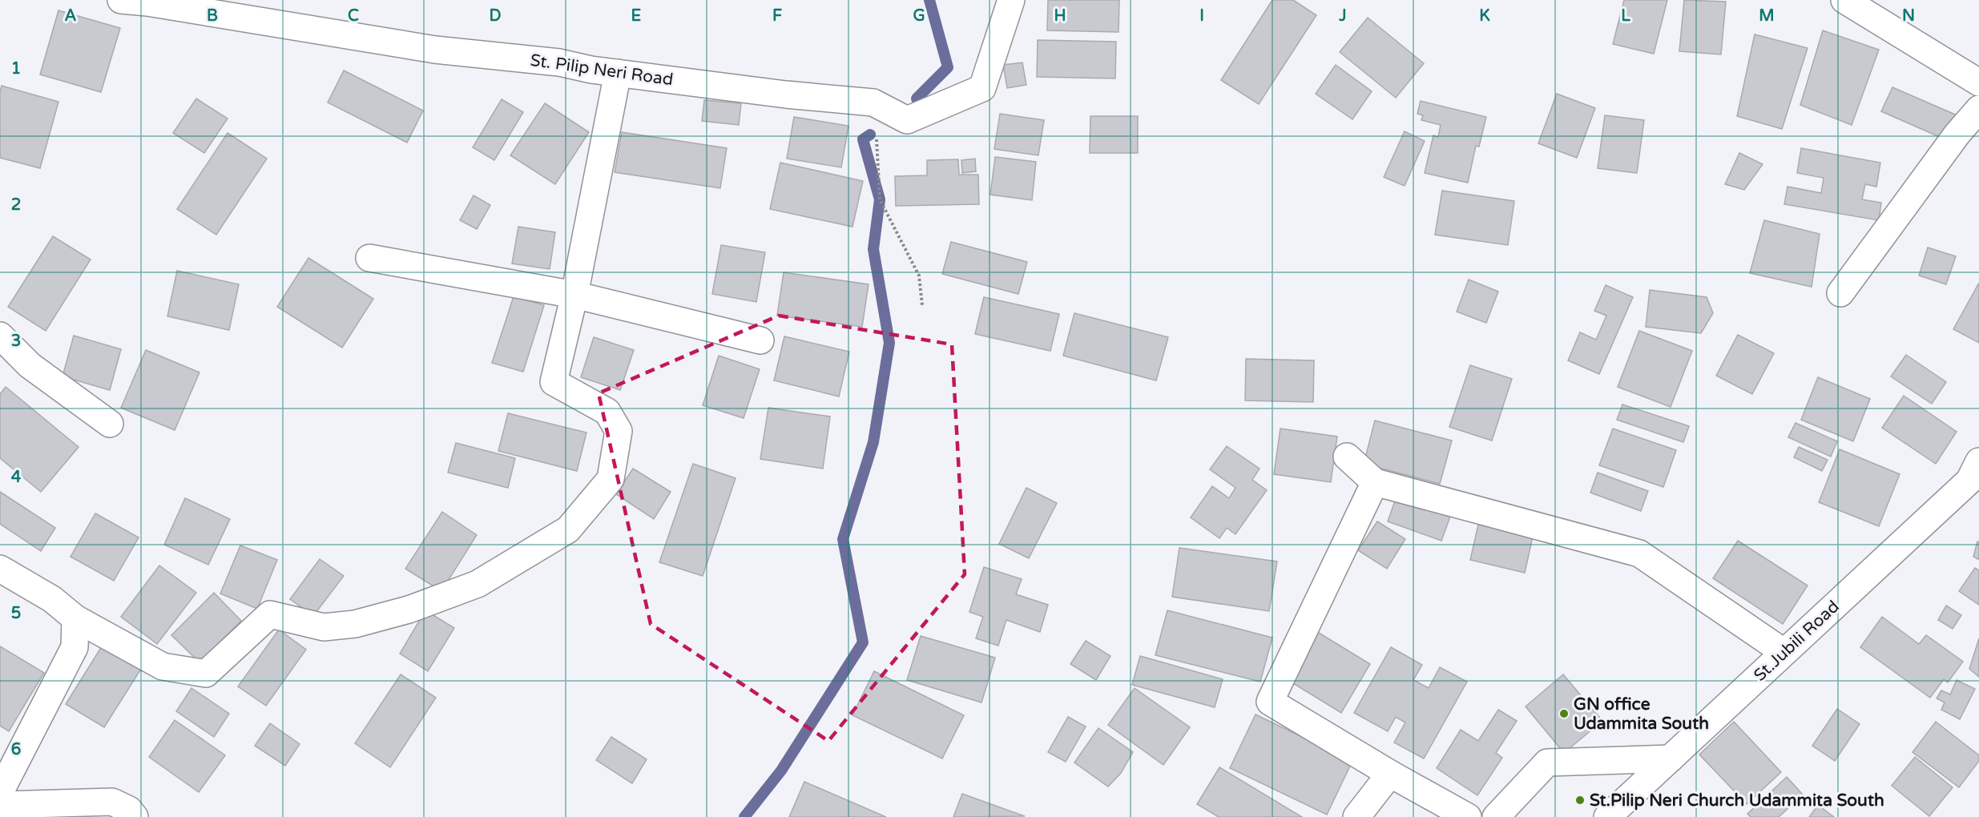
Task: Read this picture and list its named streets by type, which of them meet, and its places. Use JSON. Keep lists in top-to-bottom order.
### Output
{
  "streets": {
    "street": ["St. Pilip Neri Road", "St.Jubili Road"]
  },
  "places": ["GN office Udammita South", "St.Pilip Neri Church Udammita South"],
  "grid": {
    "columns": [
      "A",
      "B",
      "C",
      "D",
      "E",
      "F",
      "G",
      "H",
      "I",
      "J",
      "K",
      "L",
      "M",
      "N"
    ],
    "rows": [
      "1",
      "2",
      "3",
      "4",
      "5",
      "6"
    ]
  }
}
